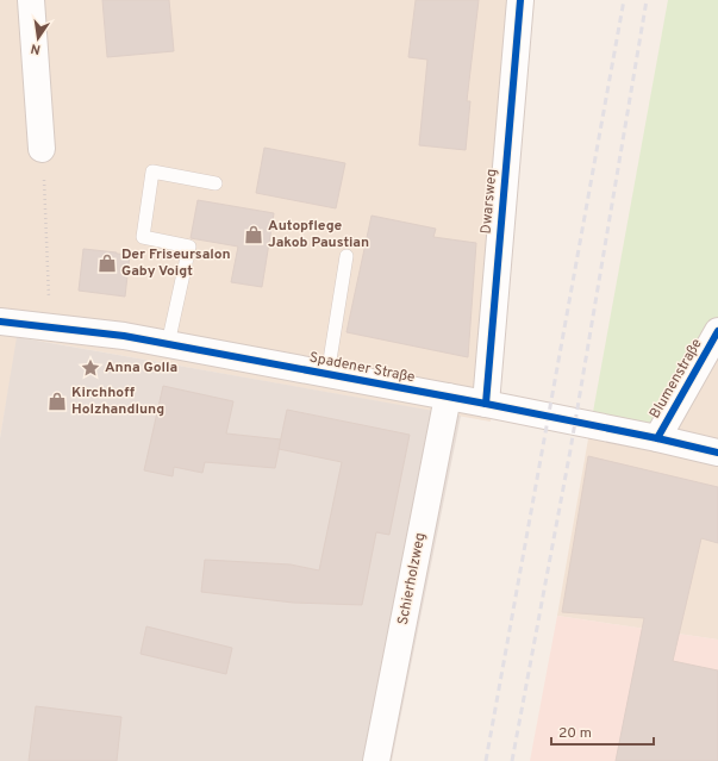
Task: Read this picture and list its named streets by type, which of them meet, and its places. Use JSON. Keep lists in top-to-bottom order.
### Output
{
  "streets": {
    "street": [
      "Dwarsweg",
      "Spadener Straße",
      "Blumenstraße",
      "Schierholzweg"
    ]
  },
  "crossings": [
    ["Dwarsweg", "Spadener Straße"],
    ["Spadener Straße", "Blumenstraße"],
    ["Spadener Straße", "Schierholzweg"]
  ],
  "places": {
    "shop": ["Autopflege Jakob Paustian", "Der Friseursalon Gaby Voigt", "Kirchhoff Holzhandlung"],
    "place": ["Anna Golla"]
  },
  "scale_bar": "20 m",
  "north": "bottom"
}
